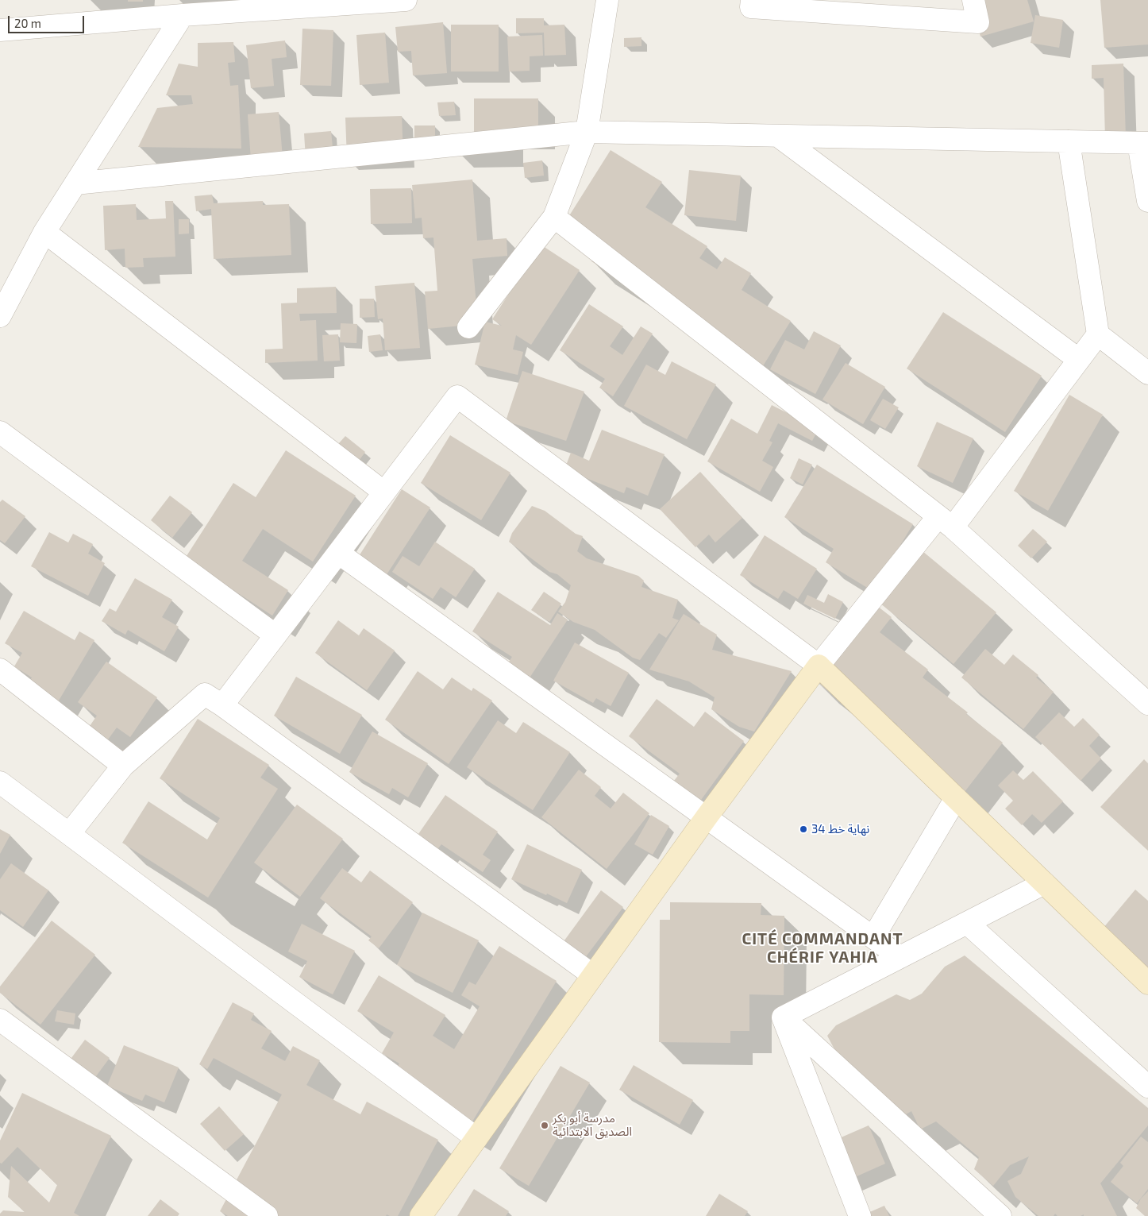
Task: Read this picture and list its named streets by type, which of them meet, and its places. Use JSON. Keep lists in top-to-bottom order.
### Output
{
  "districts": ["CITÉ COMMANDANT CHÉRIF YAHIA"],
  "places": ["نهاية خط 34", "مدرسة أبو بكر الصديق الابتدائية"],
  "scale_bar": "20 m"
}
